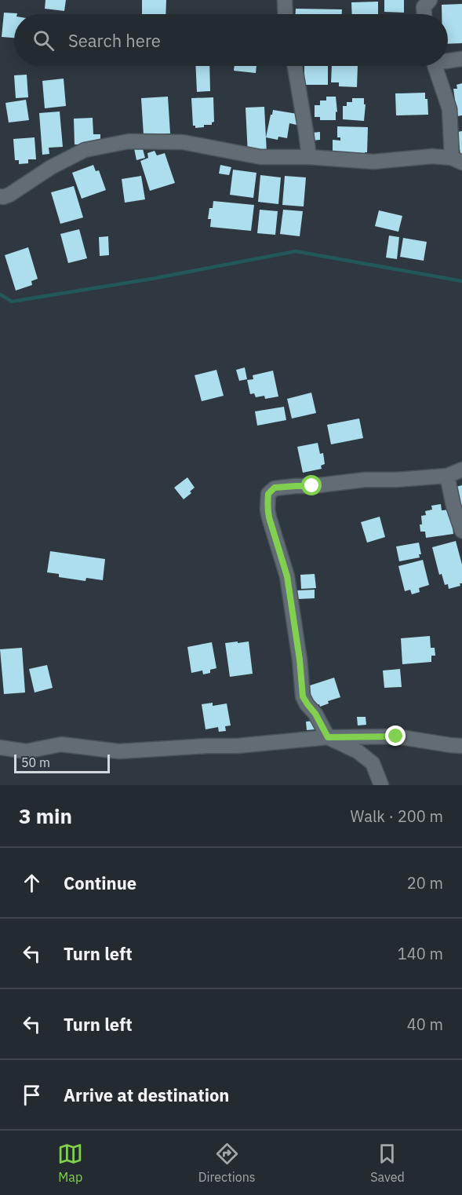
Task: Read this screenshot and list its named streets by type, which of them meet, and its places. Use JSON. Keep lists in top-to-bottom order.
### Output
{
  "scale_bar": "50 m",
  "page": {
    "search": "Search here",
    "scale": "50 m",
    "heading": ["3 min", "Walk · 200 m"],
    "list": [
      ["Continue", "20 m"],
      ["Turn left", "140 m"],
      ["Turn left", "40 m"],
      "Arrive at destination"
    ],
    "nav": ["Map", "Directions", "Saved"]
  }
}
